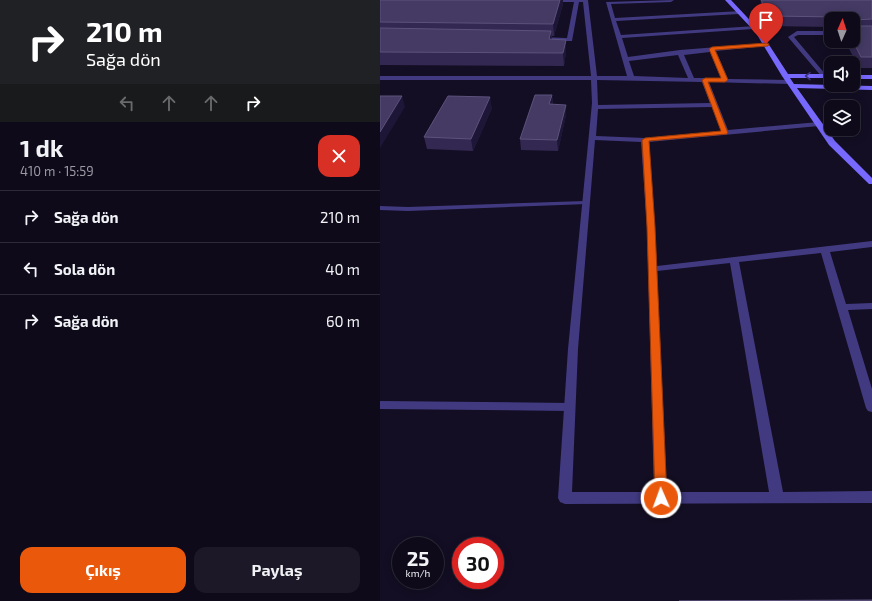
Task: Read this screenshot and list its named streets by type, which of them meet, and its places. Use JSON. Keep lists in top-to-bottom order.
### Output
{
  "north": "top",
  "page": {
    "turn": ["210 m", "Sağa dön"],
    "heading": ["1 dk", "410 m · 15:59"],
    "list": [
      {
        "name": "Sağa dön",
        "value": "210 m"
      },
      {
        "name": "Sola dön",
        "value": "40 m"
      },
      {
        "name": "Sağa dön",
        "value": "60 m"
      }
    ],
    "speed": "25 km/h",
    "limit": "30",
    "buttons": ["Çıkış", "Paylaş"]
  }
}
